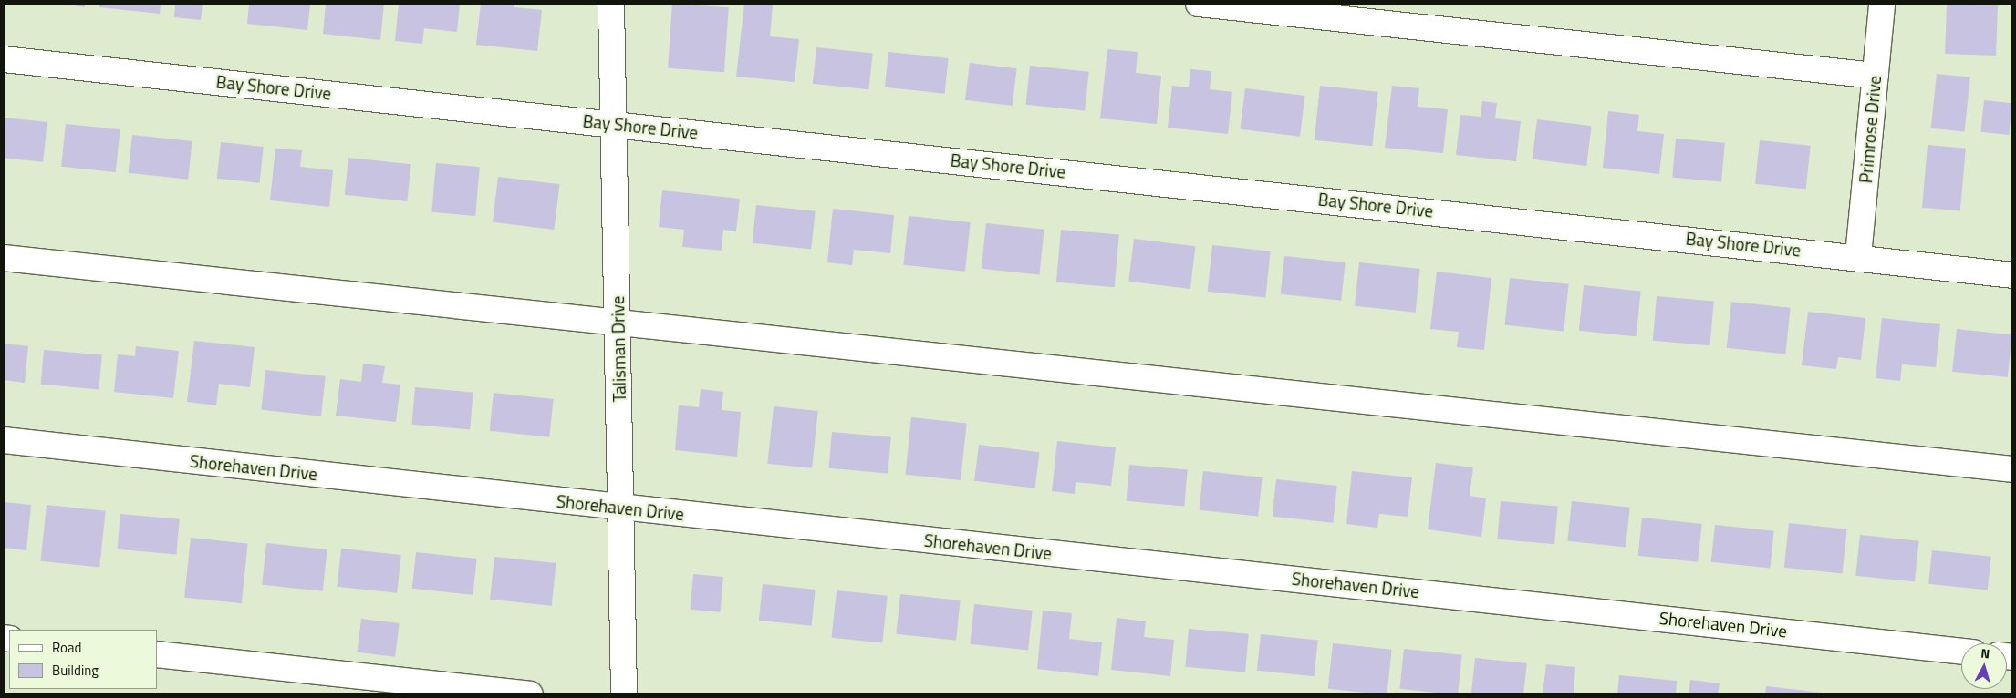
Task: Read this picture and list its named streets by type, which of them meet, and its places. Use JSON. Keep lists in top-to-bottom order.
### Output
{
  "streets": {
    "street": [
      "Bay Shore Drive",
      "Primrose Drive",
      "Talisman Drive",
      "Shorehaven Drive"
    ]
  },
  "crossings": [
    ["Bay Shore Drive", "Primrose Drive"],
    ["Bay Shore Drive", "Talisman Drive"],
    ["Talisman Drive", "Shorehaven Drive"]
  ],
  "legend": ["Road", "Building"],
  "north": "top"
}
